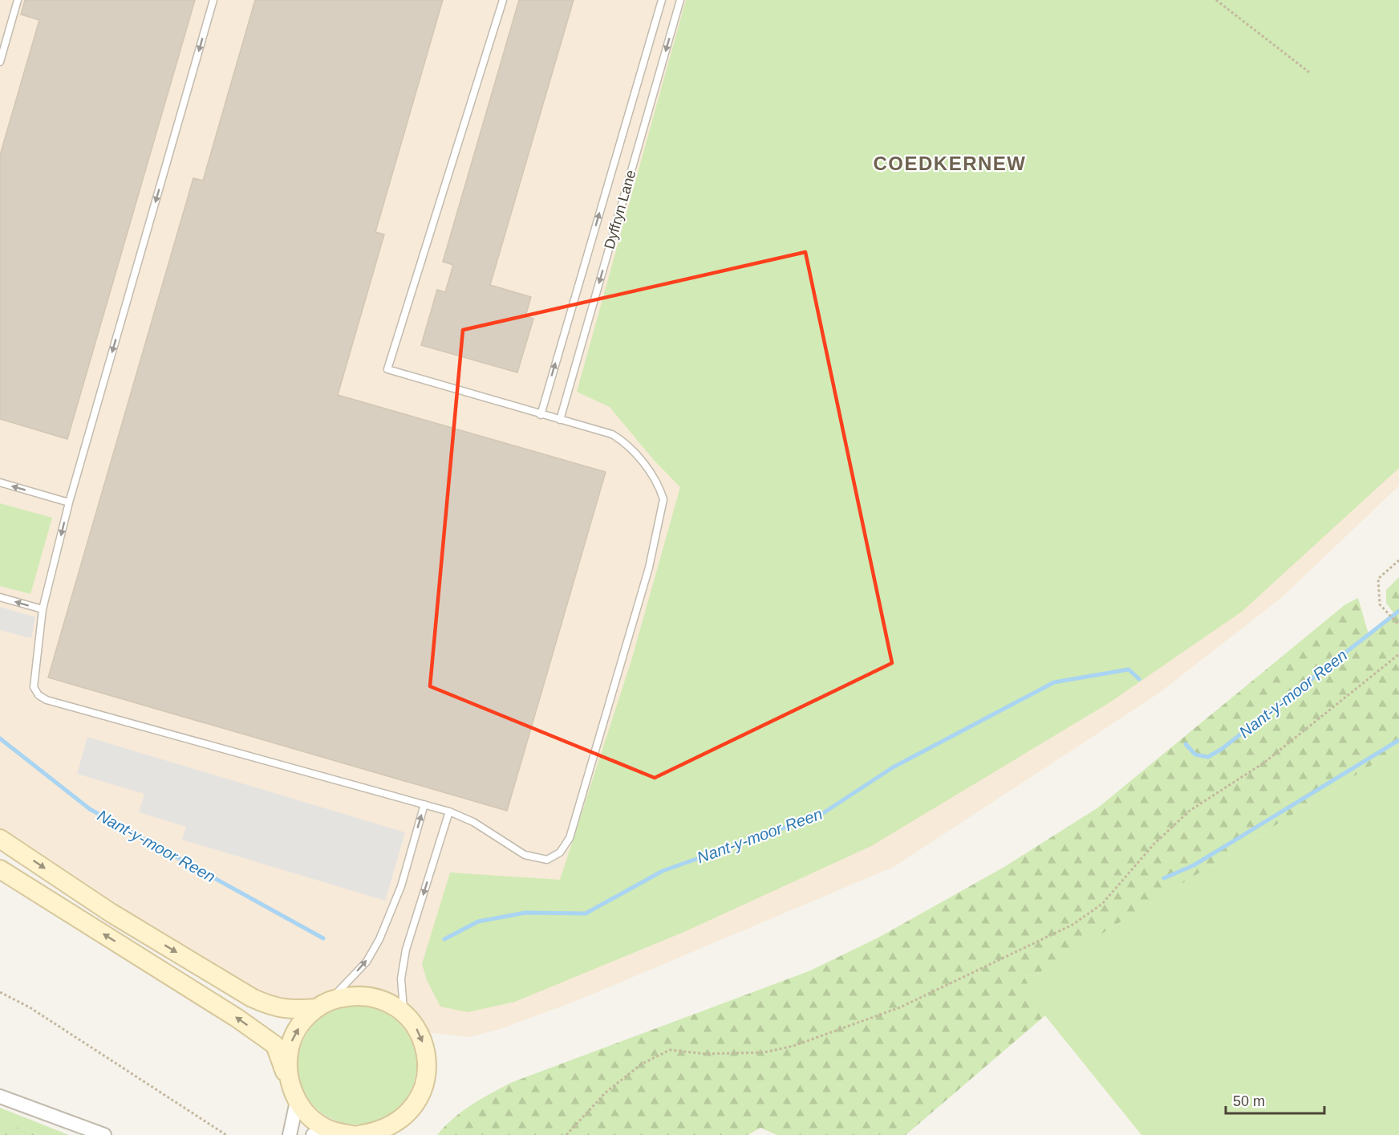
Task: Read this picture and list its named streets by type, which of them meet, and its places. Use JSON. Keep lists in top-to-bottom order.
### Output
{
  "streets": {
    "lane": ["Dyffryn Lane"]
  },
  "districts": ["COEDKERNEW"],
  "water": ["Nant-y-moor Reen"],
  "scale_bar": "50 m"
}
